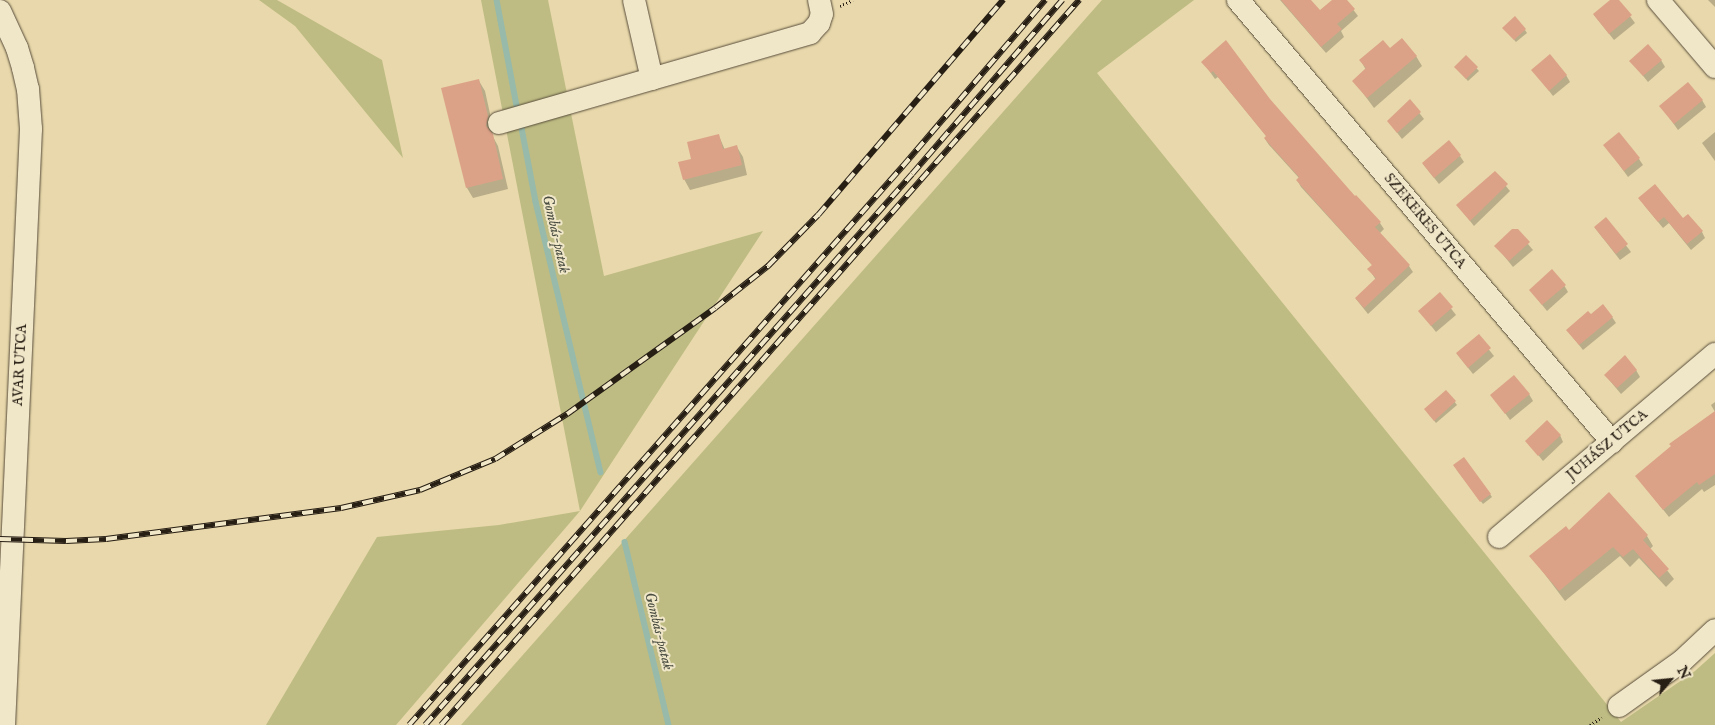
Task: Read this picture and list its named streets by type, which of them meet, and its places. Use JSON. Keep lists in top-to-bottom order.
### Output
{
  "streets": {
    "street": ["SZEKERES UTCA", "AVAR UTCA", "JUHÁSZ UTCA"]
  },
  "crossings": [
    ["SZEKERES UTCA", "JUHÁSZ UTCA"]
  ],
  "water": ["Gombás-patak"],
  "north": "top right"
}
